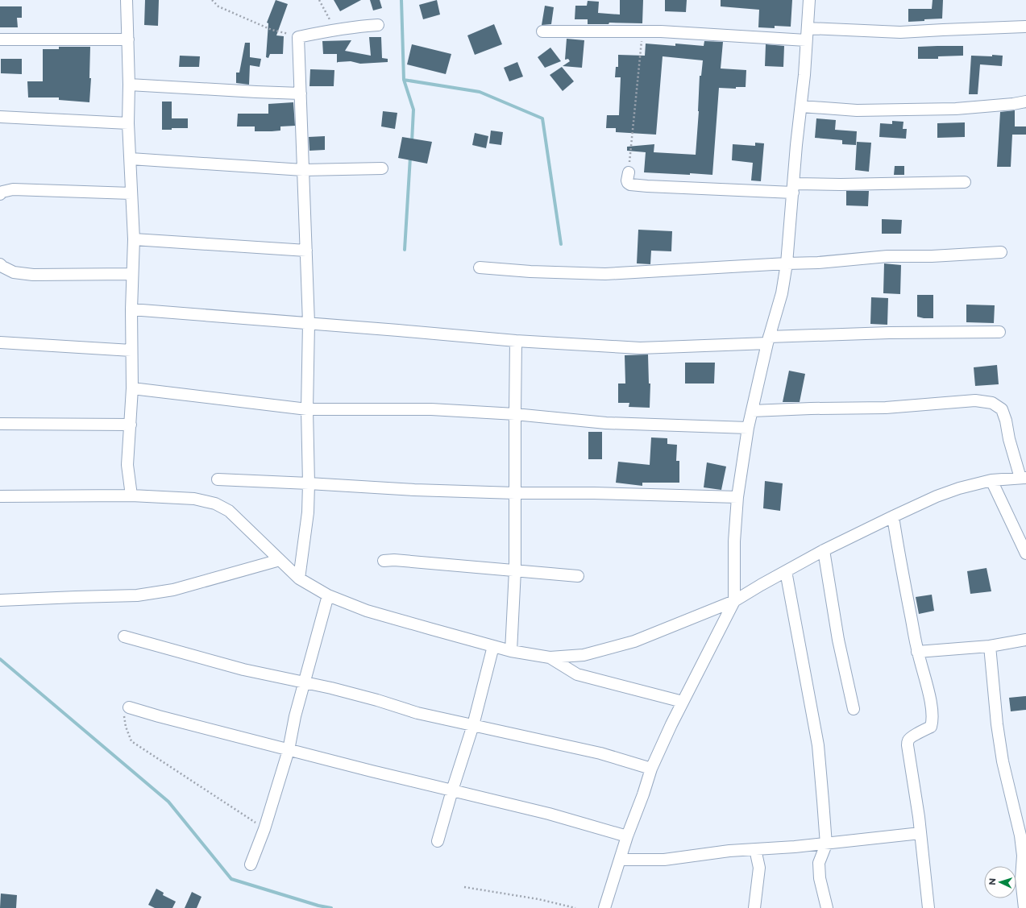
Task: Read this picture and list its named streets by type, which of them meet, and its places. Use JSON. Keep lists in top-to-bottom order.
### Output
{
  "north": "left"
}
